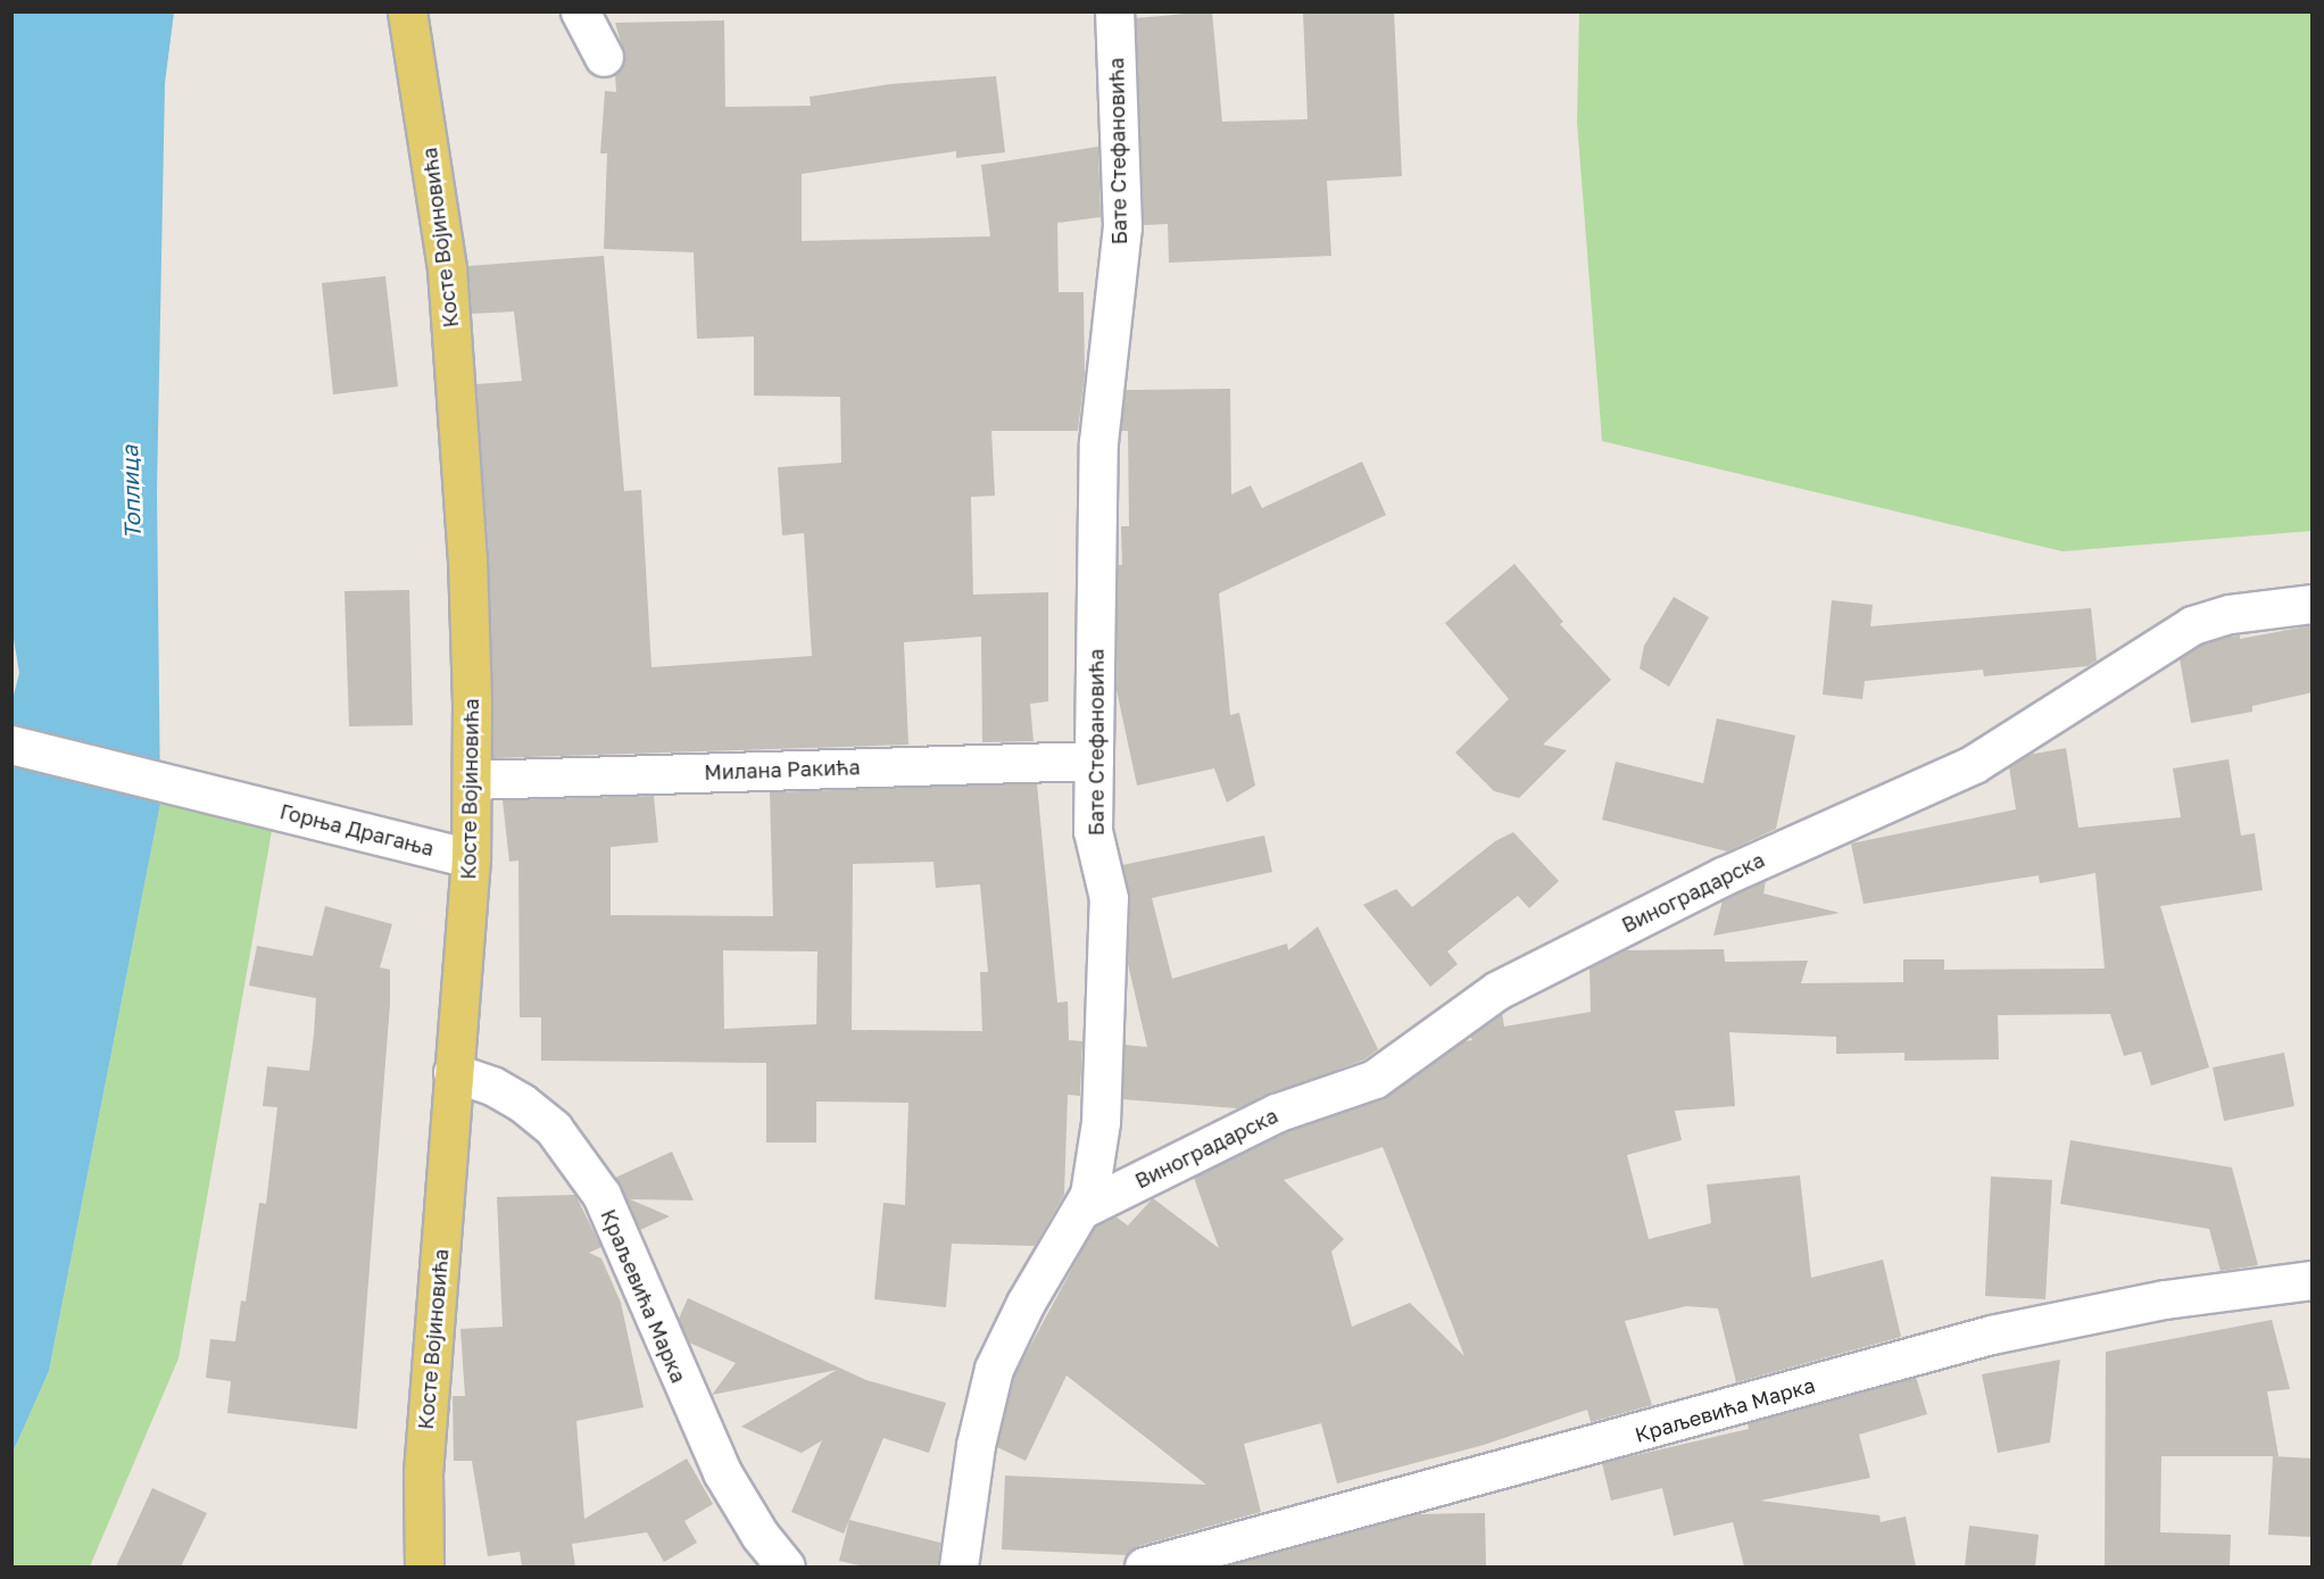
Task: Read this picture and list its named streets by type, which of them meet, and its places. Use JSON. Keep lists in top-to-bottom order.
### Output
{
  "streets": {
    "main road": ["Косте Војиновића"],
    "street": [
      "Бате Стефановића",
      "Милана Ракића",
      "Горња Драгања",
      "Виноградарска",
      "Краљевића Марка"
    ]
  },
  "crossings": [
    ["Бате Стефановића", "Милана Ракића"],
    ["Бате Стефановића", "Виноградарска"],
    ["Косте Војиновића", "Милана Ракића"],
    ["Косте Војиновића", "Горња Драгања"],
    ["Косте Војиновића", "Краљевића Марка"]
  ],
  "water": ["Топлица"]
}
